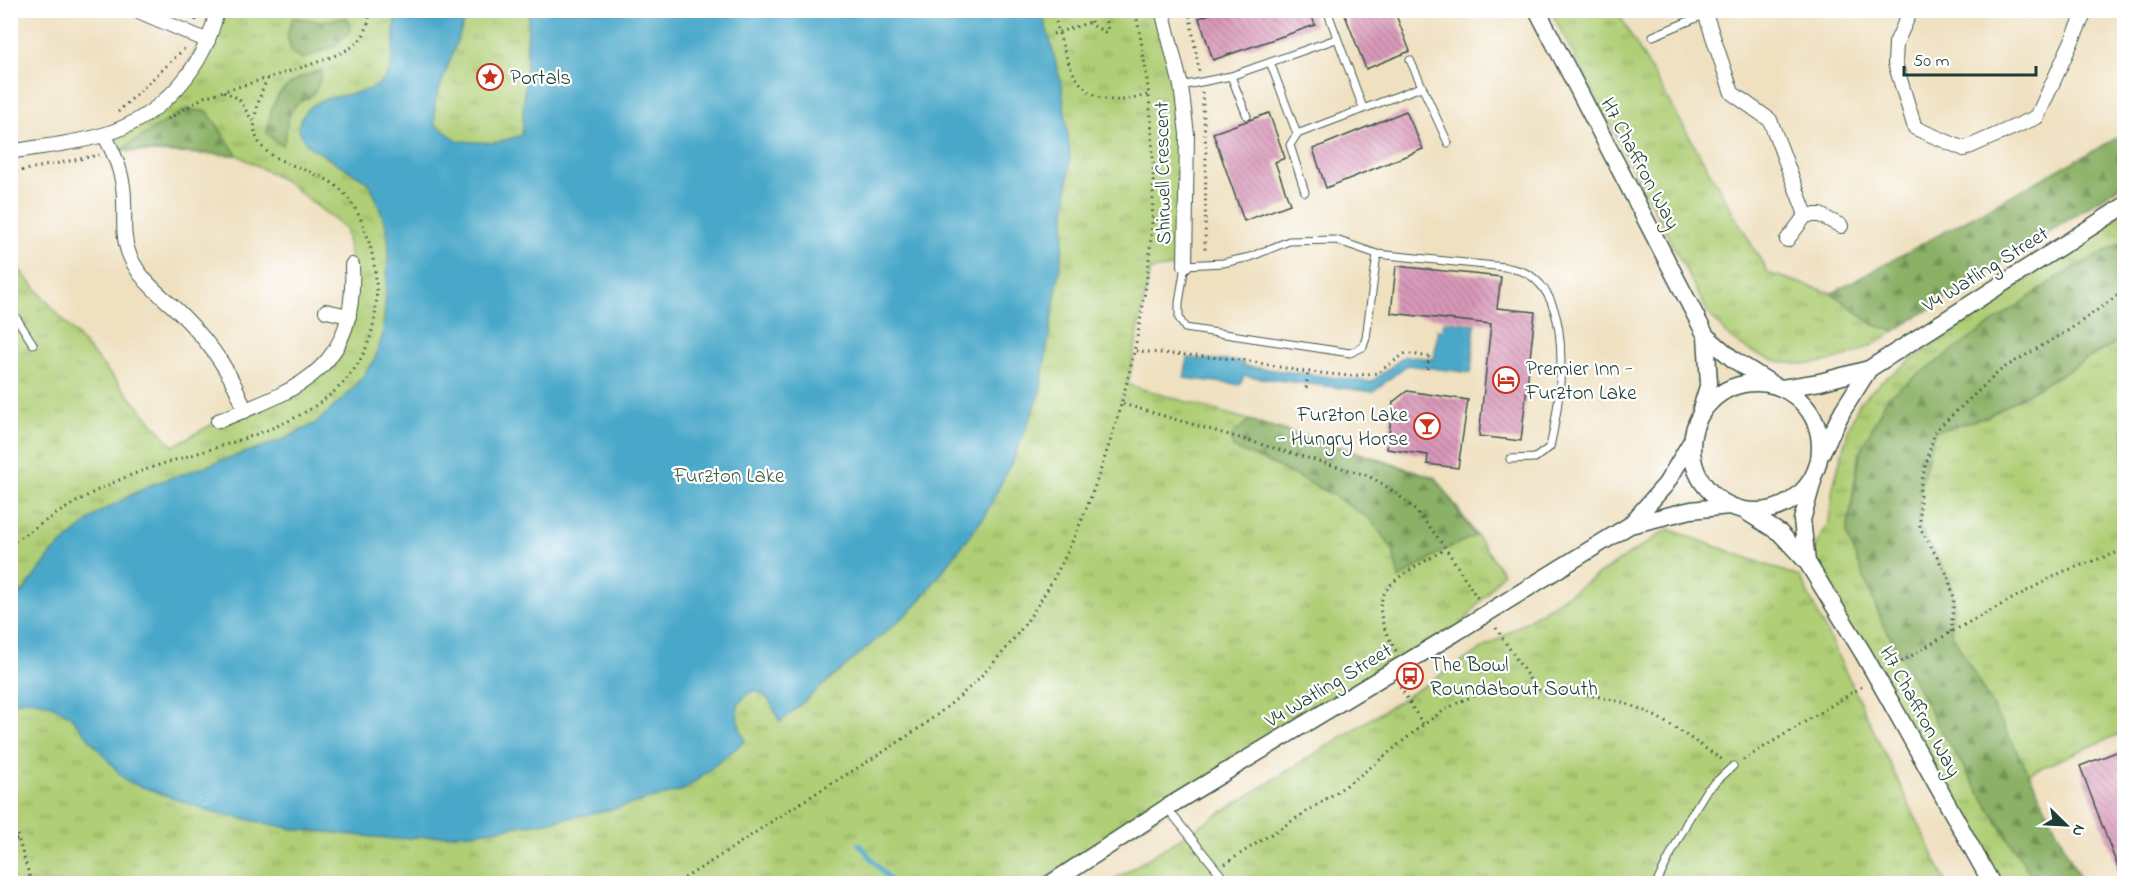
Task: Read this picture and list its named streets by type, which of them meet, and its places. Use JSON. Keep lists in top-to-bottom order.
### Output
{
  "streets": {
    "street": ["H7 Chaffron Way", "Shirwell Crescent", "V4 Watling Street"]
  },
  "crossings": [
    ["H7 Chaffron Way", "V4 Watling Street"]
  ],
  "parks": ["Furzton Lake"],
  "places": {
    "place": ["Portals"],
    "hotel": ["Premier Inn - Furzton Lake"],
    "bar": ["Furzton Lake - Hungry Horse"],
    "bus stop": ["The Bowl Roundabout South"]
  },
  "scale_bar": "50 m",
  "north": "bottom right"
}
